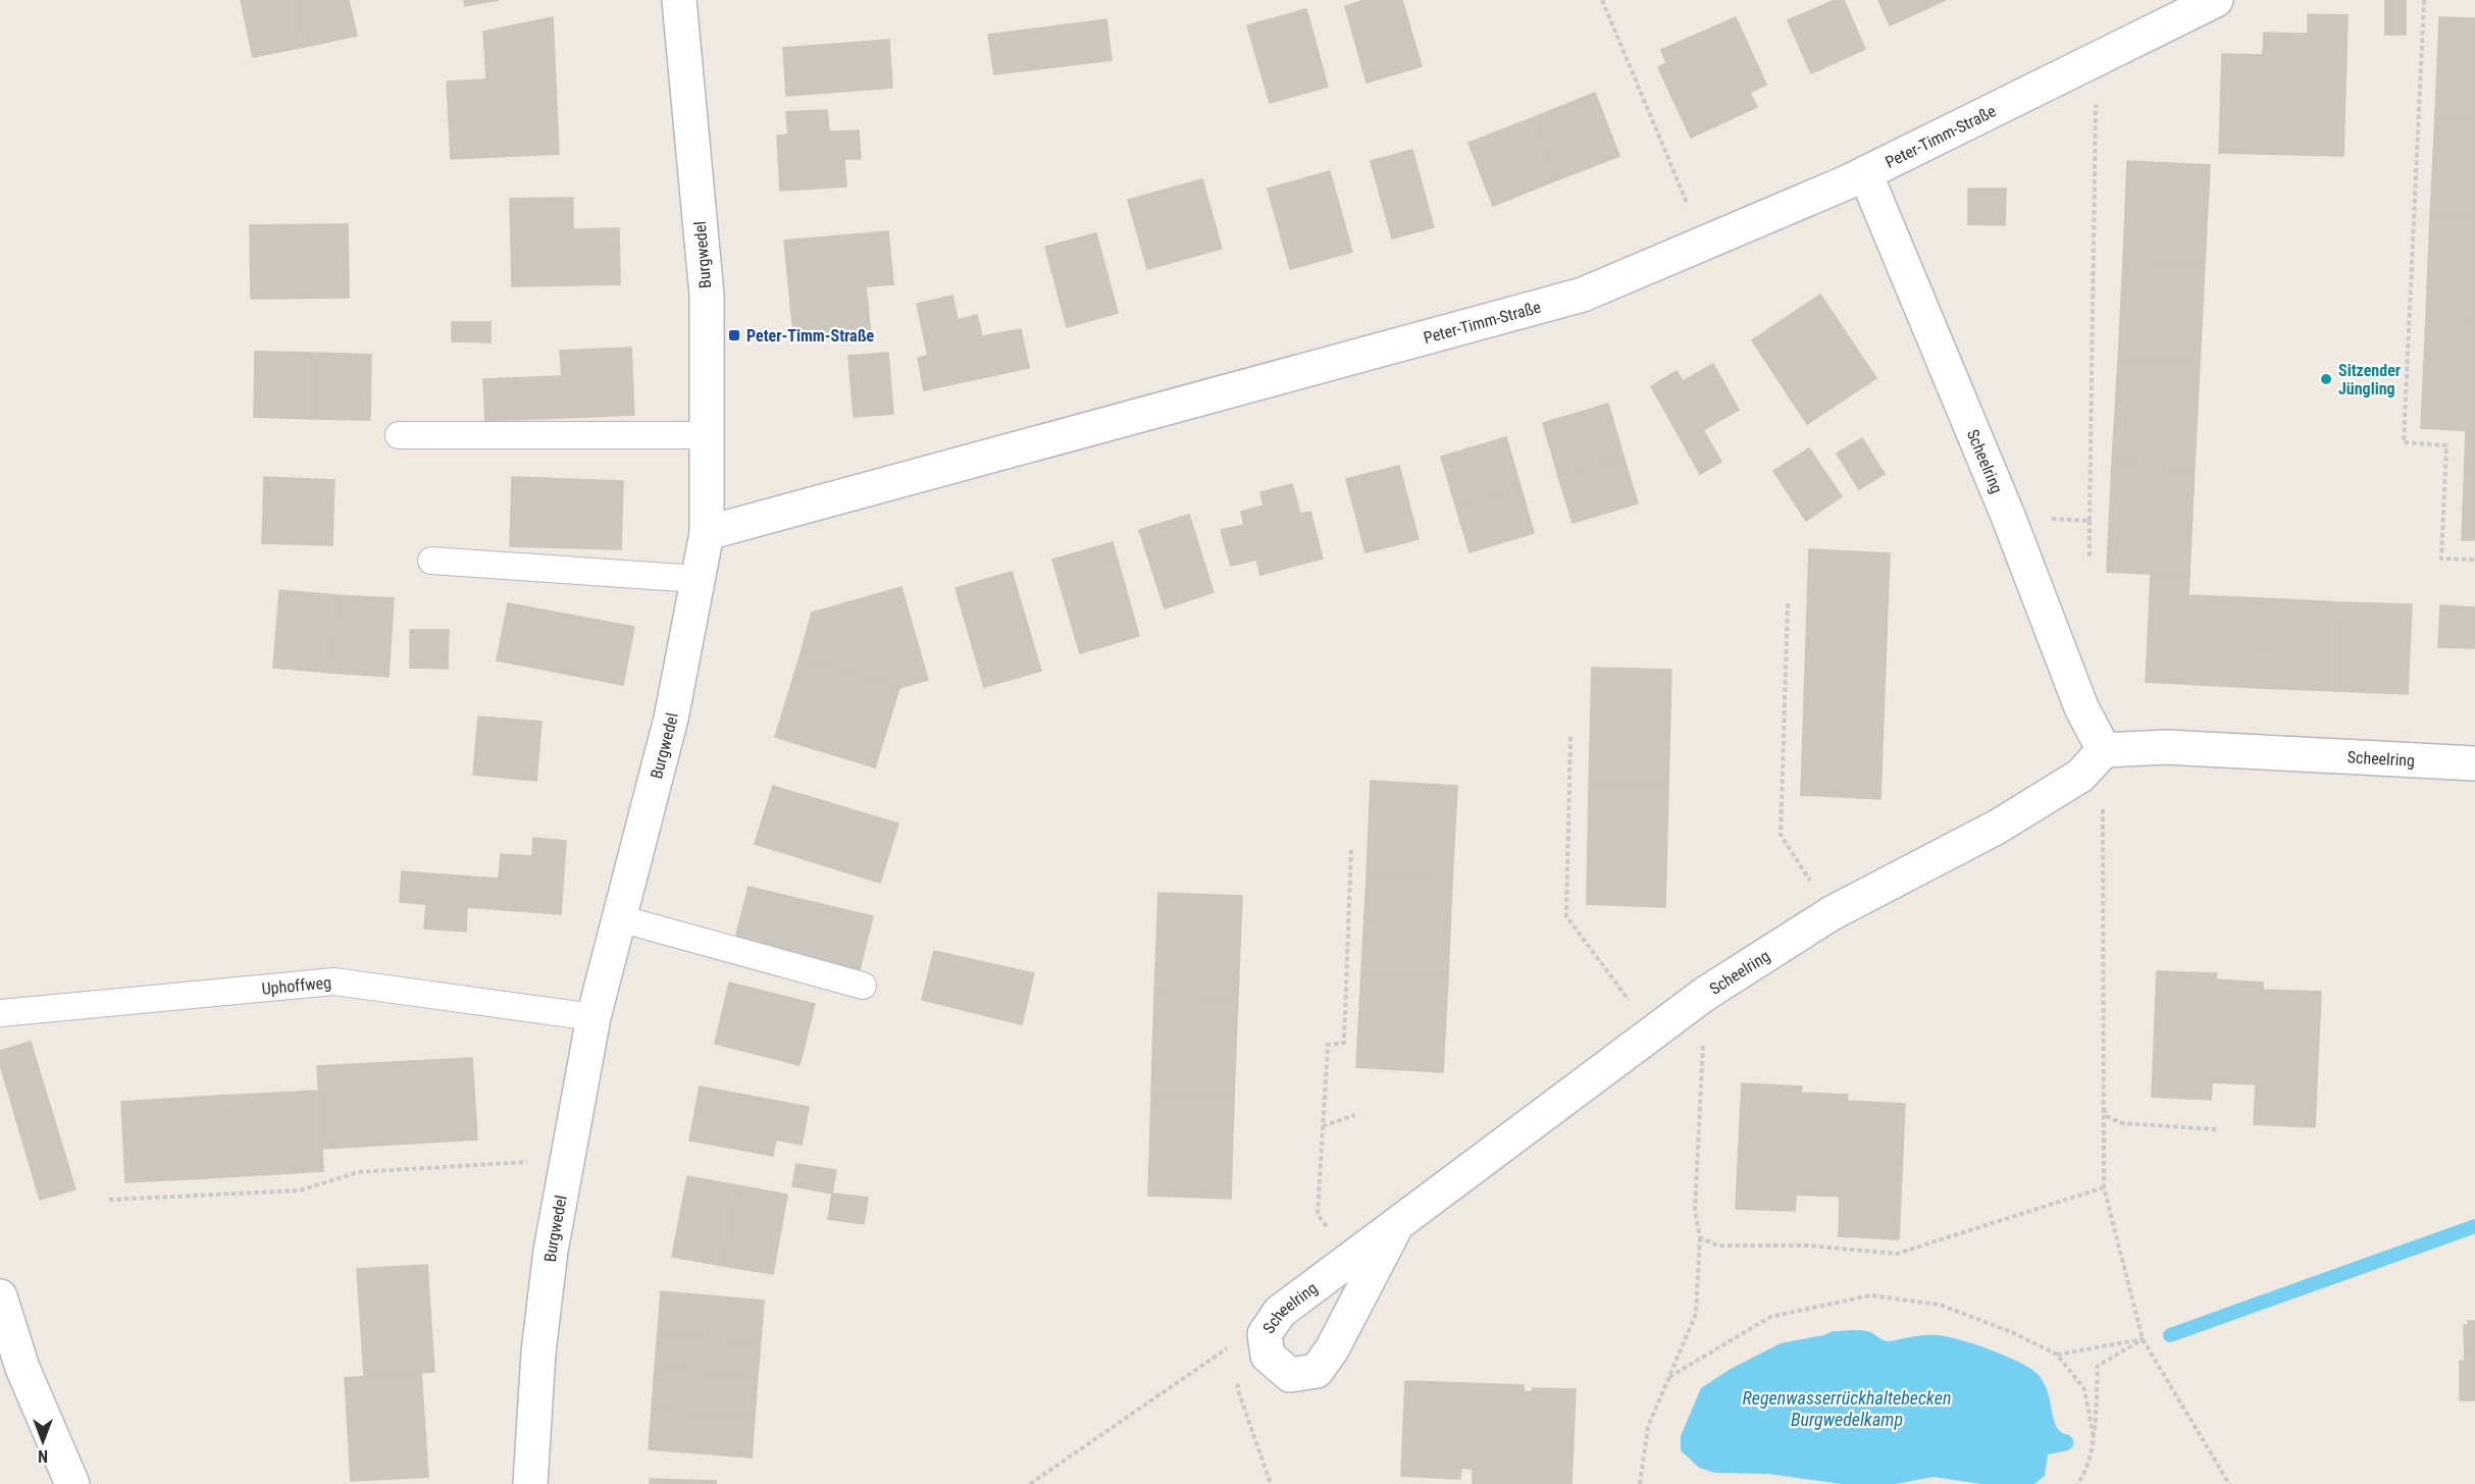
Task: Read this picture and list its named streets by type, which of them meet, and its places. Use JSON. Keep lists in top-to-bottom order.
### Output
{
  "streets": {
    "street": ["Peter-Timm-Straße", "Burgwedel", "Scheelring"],
    "lane": ["Uphoffweg"]
  },
  "crossings": [
    ["Peter-Timm-Straße", "Burgwedel"],
    ["Peter-Timm-Straße", "Scheelring"],
    ["Burgwedel", "Uphoffweg"]
  ],
  "water": ["Regenwasserrückhaltebecken Burgwedelkamp"],
  "places": {
    "transit": ["Peter-Timm-Straße"],
    "other": ["Sitzender Jüngling"]
  },
  "north": "bottom"
}
